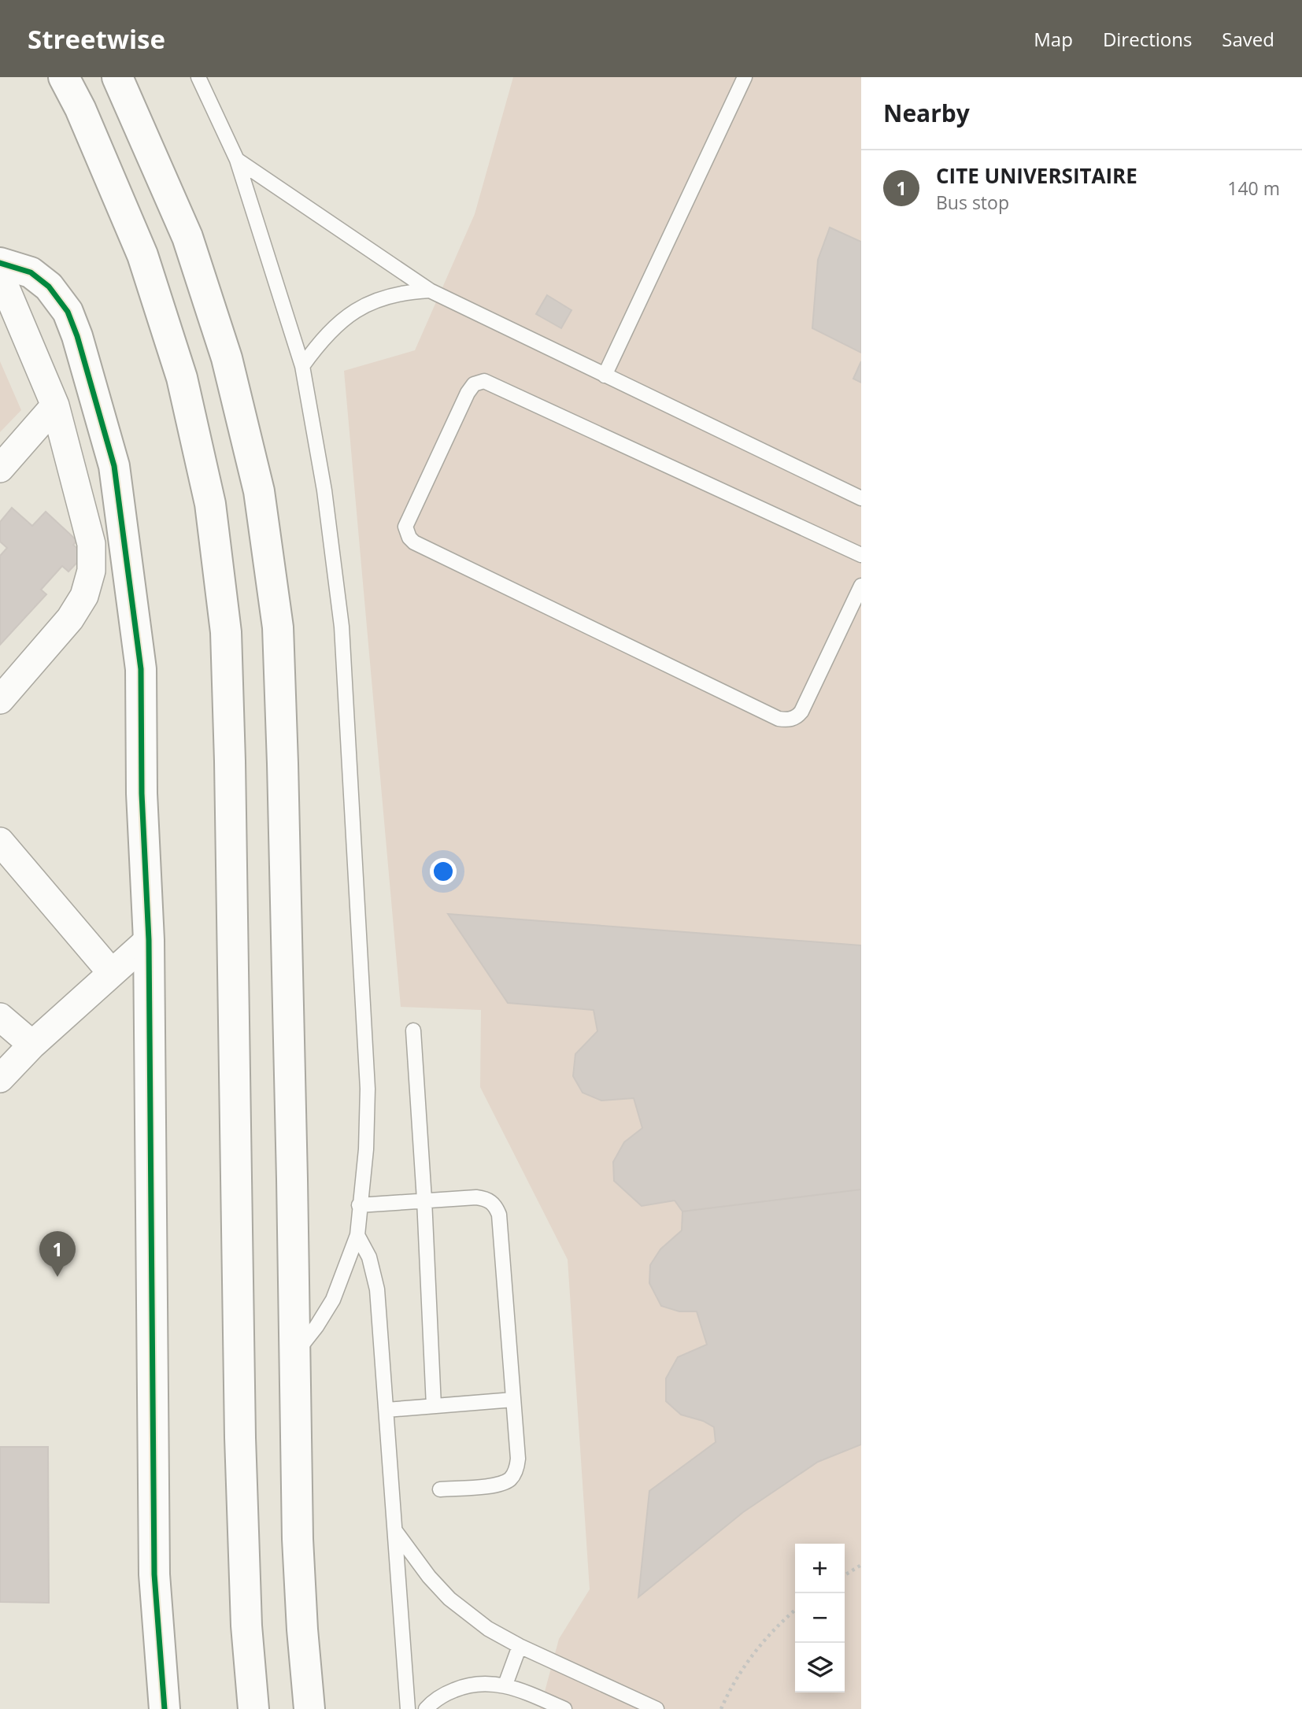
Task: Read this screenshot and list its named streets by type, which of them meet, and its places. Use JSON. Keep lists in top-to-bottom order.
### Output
{
  "page": {
    "header": "Streetwise",
    "nav": ["Map", "Directions", "Saved"],
    "heading": "Nearby",
    "list": [
      {
        "mark": "1",
        "name": "CITE UNIVERSITAIRE",
        "note": "Bus stop",
        "value": "140 m"
      }
    ],
    "pins": "1",
    "map_buttons": ["+", "−"]
  }
}
